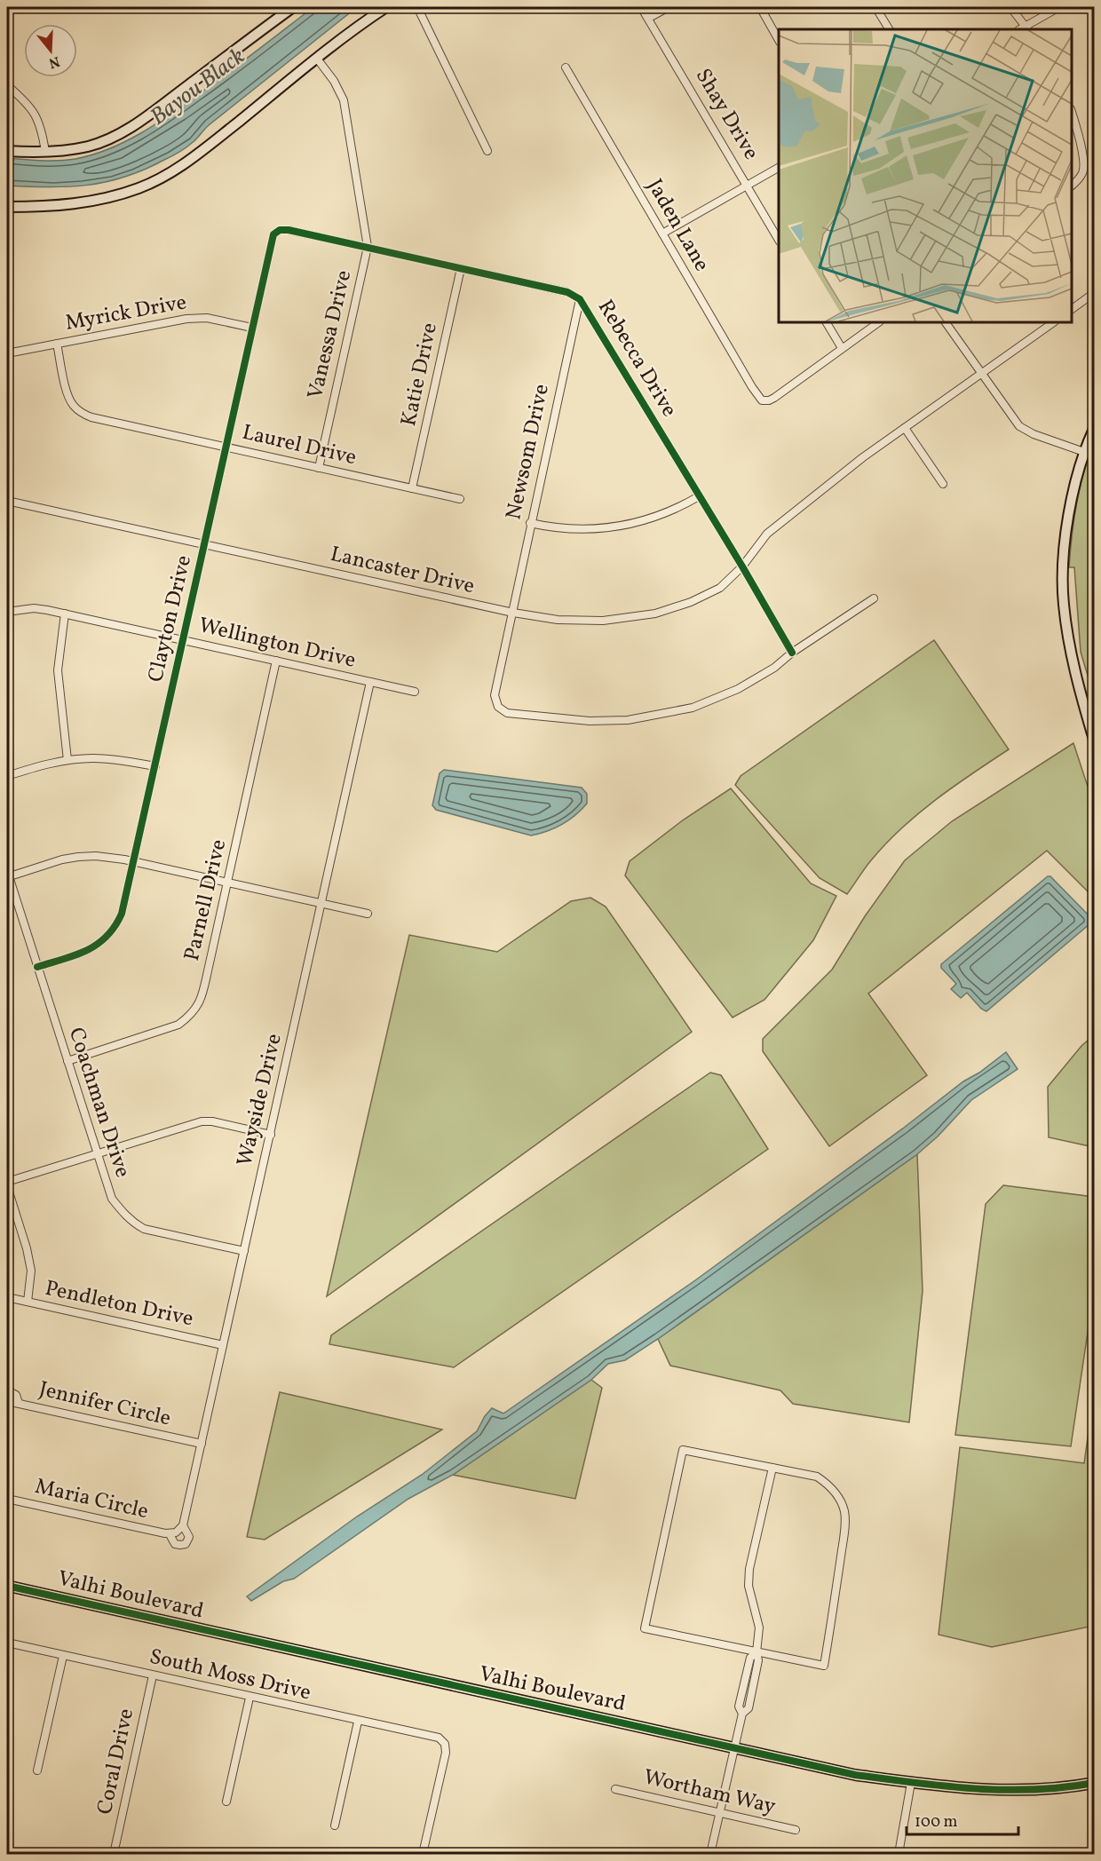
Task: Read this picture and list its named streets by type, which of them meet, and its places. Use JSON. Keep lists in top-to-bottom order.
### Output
{
  "streets": {
    "street": [
      "Shay Drive",
      "Jaden Lane",
      "Myrick Drive",
      "Vanessa Drive",
      "Rebecca Drive",
      "Katie Drive",
      "Laurel Drive",
      "Newsom Drive",
      "Lancaster Drive",
      "Clayton Drive",
      "Wellington Drive",
      "Parnell Drive",
      "Wayside Drive",
      "Coachman Drive",
      "Pendleton Drive",
      "Jennifer Circle",
      "Maria Circle",
      "Valhi Boulevard",
      "South Moss Drive",
      "Coral Drive",
      "Wortham Way"
    ]
  },
  "crossings": [
    ["Myrick Drive", "Laurel Drive"],
    ["Myrick Drive", "Clayton Drive"],
    ["Vanessa Drive", "Rebecca Drive"],
    ["Vanessa Drive", "Laurel Drive"],
    ["Rebecca Drive", "Katie Drive"],
    ["Rebecca Drive", "Newsom Drive"],
    ["Rebecca Drive", "Lancaster Drive"],
    ["Rebecca Drive", "Clayton Drive"],
    ["Katie Drive", "Laurel Drive"],
    ["Laurel Drive", "Clayton Drive"],
    ["Newsom Drive", "Lancaster Drive"],
    ["Lancaster Drive", "Clayton Drive"],
    ["Clayton Drive", "Wellington Drive"],
    ["Clayton Drive", "Coachman Drive"],
    ["Wellington Drive", "Parnell Drive"],
    ["Wellington Drive", "Wayside Drive"],
    ["Parnell Drive", "Coachman Drive"],
    ["Wayside Drive", "Coachman Drive"],
    ["Wayside Drive", "Pendleton Drive"],
    ["Wayside Drive", "Jennifer Circle"],
    ["Wayside Drive", "Maria Circle"],
    ["South Moss Drive", "Coral Drive"]
  ],
  "water": ["Bayou Black"],
  "scale_bar": "100 m",
  "north": "bottom"
}
